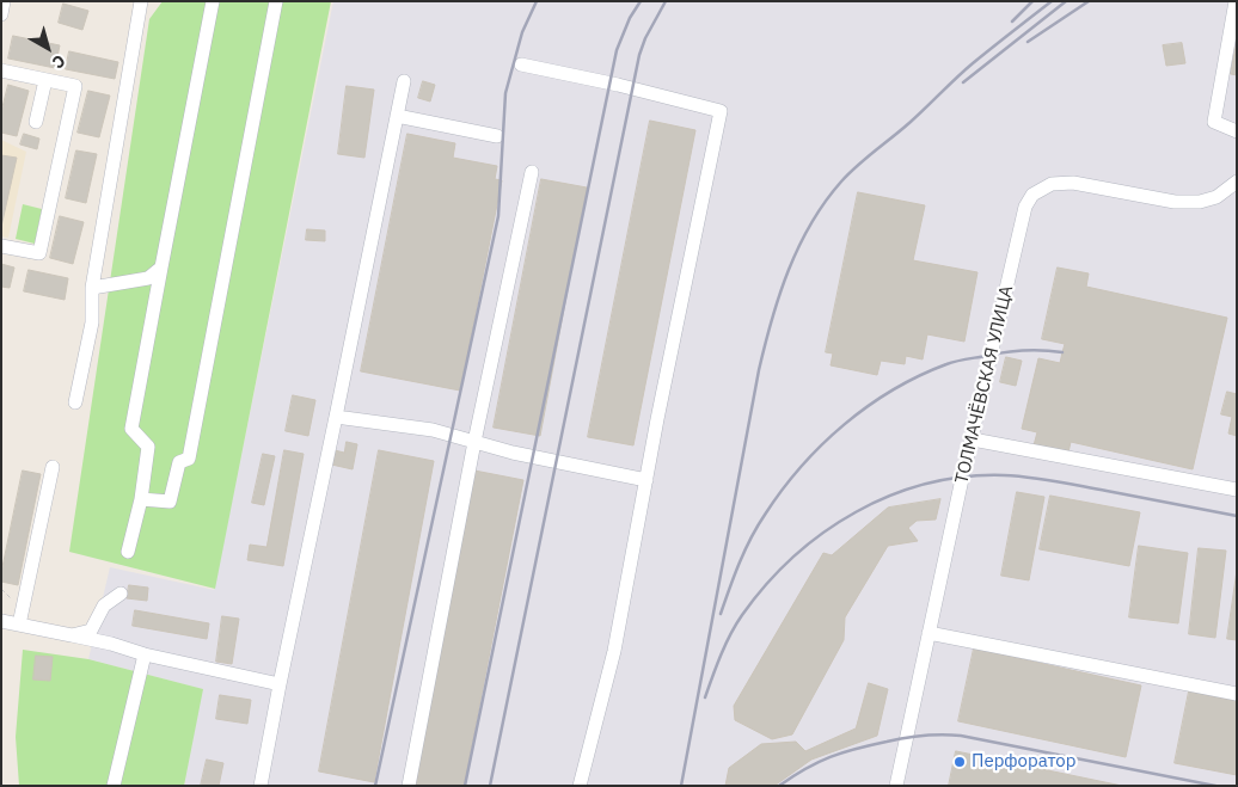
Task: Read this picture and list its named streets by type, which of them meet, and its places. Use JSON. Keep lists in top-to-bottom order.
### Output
{
  "streets": {
    "street": ["ТОЛМАЧЁВСКАЯ УЛИЦА"]
  },
  "places": ["Перфоратор"],
  "north": "bottom right"
}
